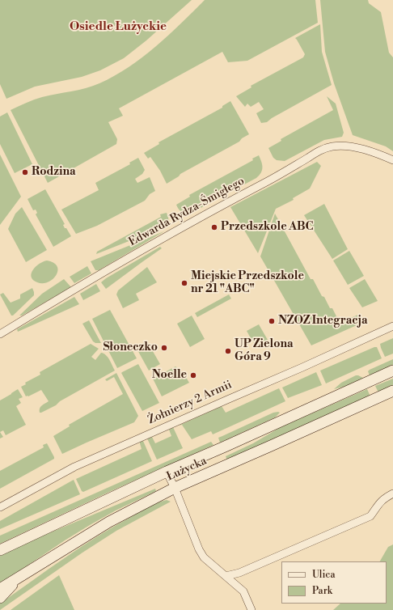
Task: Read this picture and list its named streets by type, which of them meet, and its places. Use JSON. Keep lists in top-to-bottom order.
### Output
{
  "streets": {
    "main road": ["Łużycka"],
    "street": ["Edwarda Rydza-Śmigłego", "Żołnierzy 2 Armii"]
  },
  "districts": ["Osiedle Łużyckie"],
  "places": [
    "Rodzina",
    "Przedszkole ABC",
    "Miejskie Przedszkole nr 21 \"ABC\"",
    "NZOZ Integracja",
    "Słoneczko",
    "UP Zielona Góra 9",
    "Noelle"
  ],
  "legend": ["Ulica", "Park"]
}
